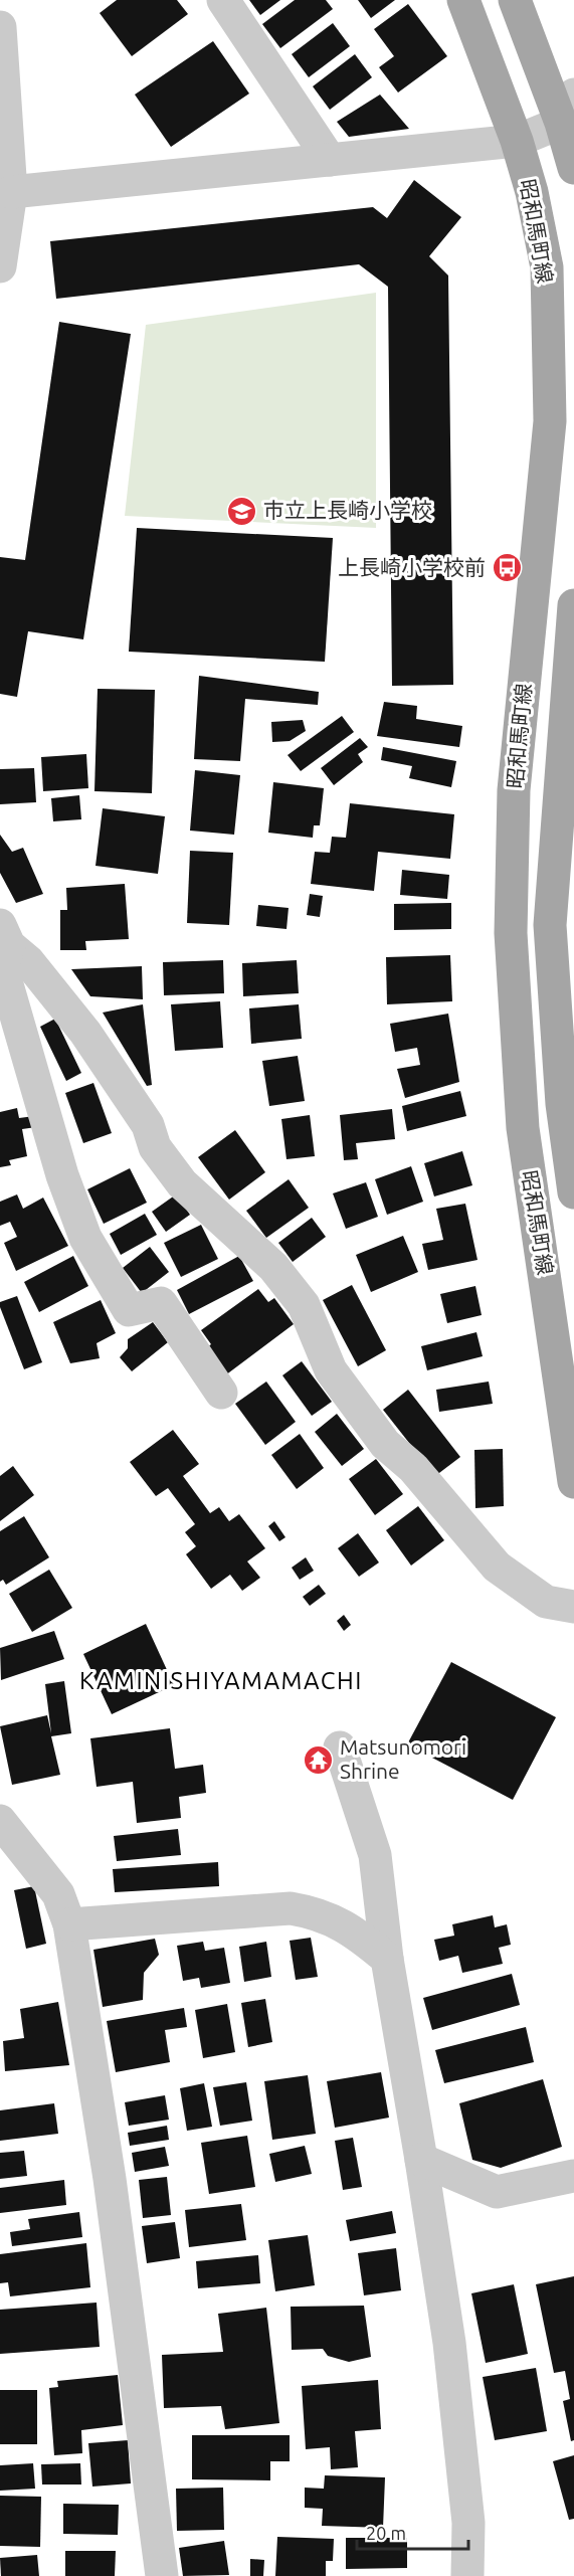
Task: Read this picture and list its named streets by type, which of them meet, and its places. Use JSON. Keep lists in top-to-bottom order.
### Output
{
  "streets": {
    "main road": ["昭和馬町線"]
  },
  "districts": ["KAMINISHIYAMAMACHI"],
  "places": {
    "school or university": ["市立上長崎小学校"],
    "bus stop": ["上長崎小学校前"],
    "temple": ["Matsunomori Shrine"]
  },
  "scale_bar": "20 m"
}
